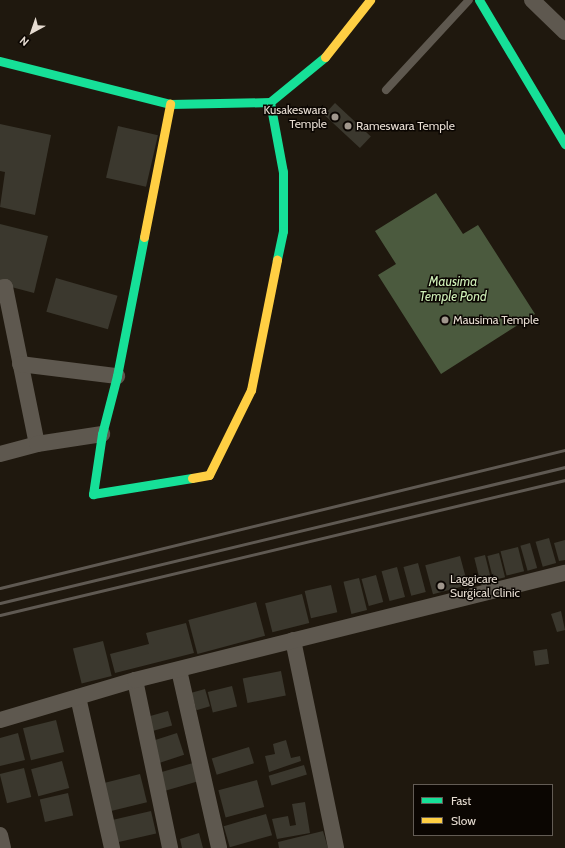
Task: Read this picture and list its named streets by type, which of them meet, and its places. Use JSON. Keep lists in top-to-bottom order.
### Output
{
  "water": ["Mausima Temple Pond"],
  "places": [
    "Kusakeswara Temple",
    "Rameswara Temple",
    "Mausima Temple",
    "Laggicare Surgical Clinic"
  ],
  "legend": ["Fast", "Slow"],
  "north": "bottom left"
}
